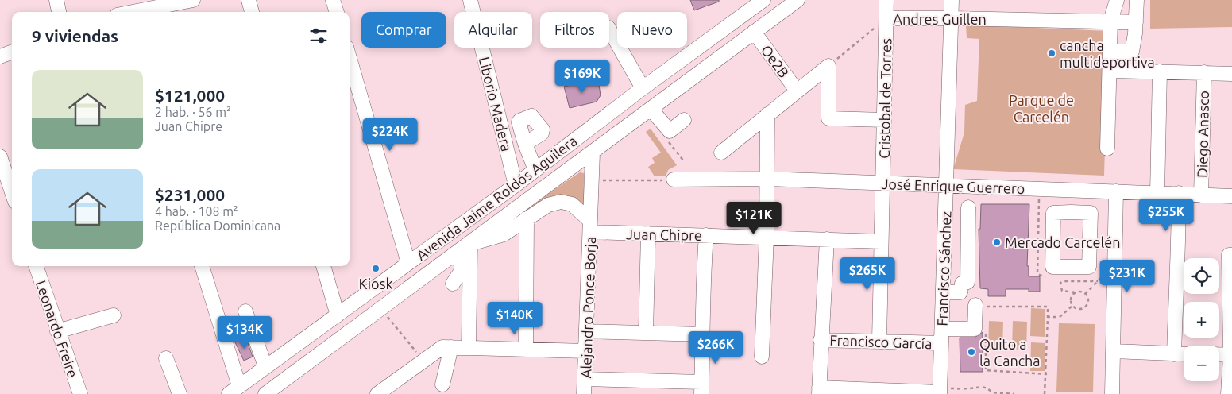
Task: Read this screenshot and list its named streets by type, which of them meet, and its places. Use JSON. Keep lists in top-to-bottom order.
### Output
{
  "streets": {
    "street": [
      "Andres Guillen",
      "Oe2B",
      "Cristobal de Torres",
      "Liborio Madera",
      "Diego Anasco",
      "José Enrique Guerrero",
      "Avenida Jaime Roldós Aguilera",
      "Juan Chipre",
      "Francisco Sánchez",
      "Alejandro Ponce Borja",
      "Leonardo Freire",
      "Francisco García"
    ]
  },
  "crossings": [
    ["Andres Guillen", "Cristobal de Torres"],
    ["Andres Guillen", "Francisco Sánchez"],
    ["Oe2B", "Avenida Jaime Roldós Aguilera"],
    ["Cristobal de Torres", "José Enrique Guerrero"],
    ["Cristobal de Torres", "Juan Chipre"],
    ["Cristobal de Torres", "Francisco García"],
    ["Liborio Madera", "Avenida Jaime Roldós Aguilera"],
    ["Diego Anasco", "José Enrique Guerrero"],
    ["José Enrique Guerrero", "Francisco Sánchez"],
    ["Avenida Jaime Roldós Aguilera", "Alejandro Ponce Borja"],
    ["Juan Chipre", "Alejandro Ponce Borja"],
    ["Francisco Sánchez", "Francisco García"]
  ],
  "parks": ["Parque de Carcelén"],
  "places": [
    "cancha multideportiva",
    "Mercado Carcelén",
    "Kiosk",
    "Quito a la Cancha"
  ],
  "page": {
    "chip": [
      "Comprar",
      "Alquilar",
      "Filtros",
      "Nuevo"
    ],
    "heading": "9 viviendas",
    "list": [
      {
        "name": "$121,000",
        "note": "2 hab. · 56 m² · Juan Chipre"
      },
      {
        "name": "$231,000",
        "note": "4 hab. · 108 m² · República Dominicana"
      }
    ],
    "price": [
      "$169K",
      "$224K",
      "$255K",
      "$121K",
      "$265K",
      "$231K",
      "$140K",
      "$134K",
      "$266K"
    ],
    "map_buttons": ["+", "−"]
  }
}
